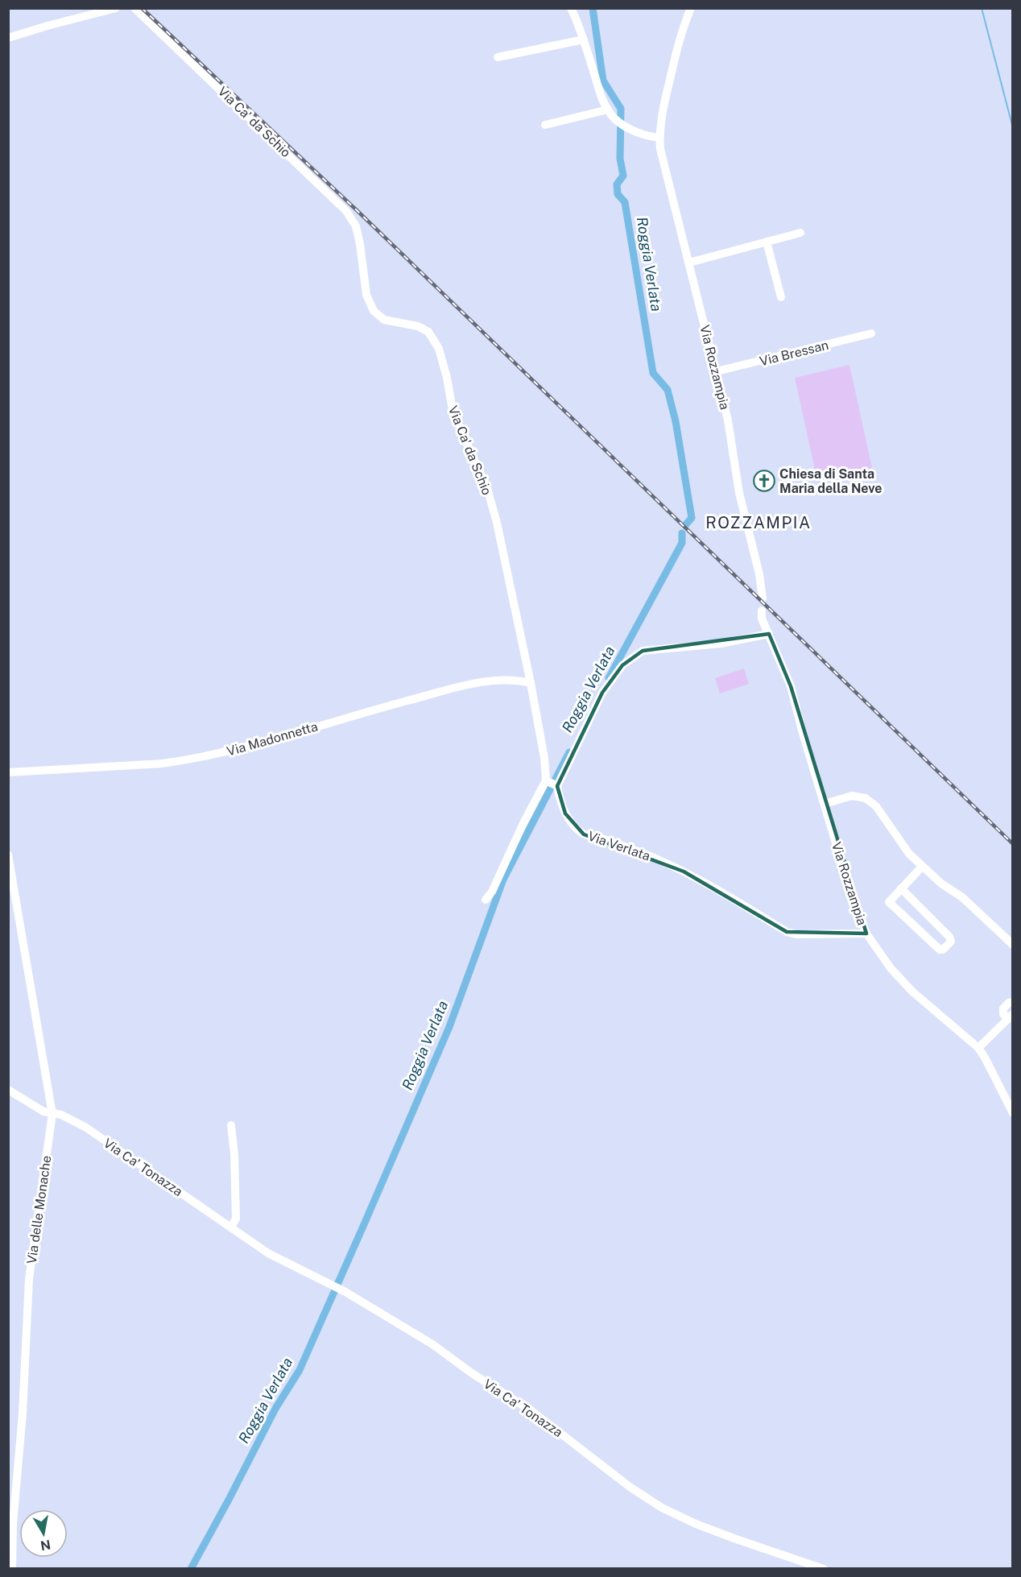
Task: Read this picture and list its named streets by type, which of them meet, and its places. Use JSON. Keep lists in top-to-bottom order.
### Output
{
  "streets": {
    "street": [
      "Via Ca' da Schio",
      "Via Bressan",
      "Via Rozzampia",
      "Via Madonnetta",
      "Via Verlata",
      "Via Ca' Tonazza",
      "Via delle Monache"
    ]
  },
  "crossings": [
    ["Via Ca' da Schio", "Via Madonnetta"],
    ["Via Ca' da Schio", "Via Verlata"],
    ["Via Bressan", "Via Rozzampia"],
    ["Via Rozzampia", "Via Verlata"],
    ["Via Ca' Tonazza", "Via delle Monache"]
  ],
  "districts": ["ROZZAMPIA"],
  "water": ["Roggia Verlata"],
  "places": {
    "church": ["Chiesa di Santa Maria della Neve"]
  },
  "north": "bottom"
}
